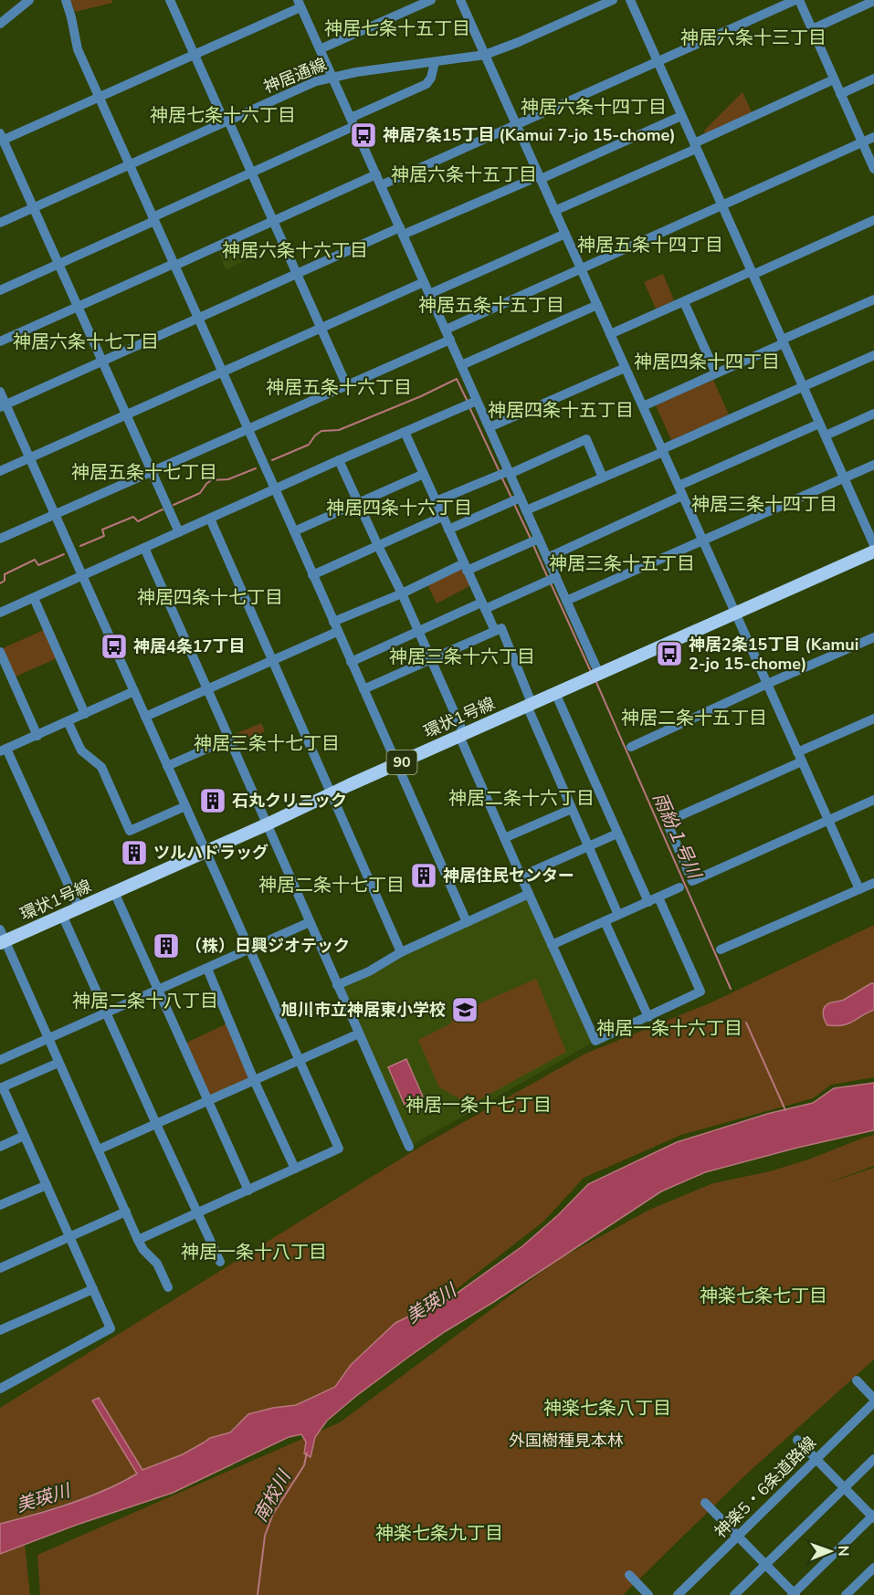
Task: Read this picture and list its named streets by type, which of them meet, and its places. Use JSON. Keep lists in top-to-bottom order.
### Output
{
  "streets": {
    "main road": ["環状1号線", "90"],
    "street": ["神居通線", "神楽5・6条道路線"]
  },
  "districts": [
    "神居七条十五丁目",
    "神居六条十三丁目",
    "神居六条十四丁目",
    "神居七条十六丁目",
    "神居六条十五丁目",
    "神居五条十四丁目",
    "神居六条十六丁目",
    "神居五条十五丁目",
    "神居六条十七丁目",
    "神居四条十四丁目",
    "神居五条十六丁目",
    "神居四条十五丁目",
    "神居五条十七丁目",
    "神居三条十四丁目",
    "神居四条十六丁目",
    "神居三条十五丁目",
    "神居四条十七丁目",
    "神居三条十六丁目",
    "神居二条十五丁目",
    "神居三条十七丁目",
    "神居二条十六丁目",
    "神居二条十七丁目",
    "神居二条十八丁目",
    "神居一条十六丁目",
    "神居一条十七丁目",
    "神居一条十八丁目",
    "神楽七条七丁目",
    "神楽七条八丁目",
    "神楽七条九丁目"
  ],
  "water": ["雨紛１号川", "美瑛川", "南校川"],
  "parks": ["外国樹種見本林"],
  "places": {
    "bus stop": ["神居7条15丁目 (Kamui 7-jo 15-chome)", "神居4条17丁目", "神居2条15丁目 (Kamui 2-jo 15-chome)"],
    "building": [
      "石丸クリニック",
      "ツルハドラッグ",
      "神居住民センター",
      "（株）日興ジオテック"
    ],
    "school or university": ["旭川市立神居東小学校"]
  },
  "north": "right"
}
